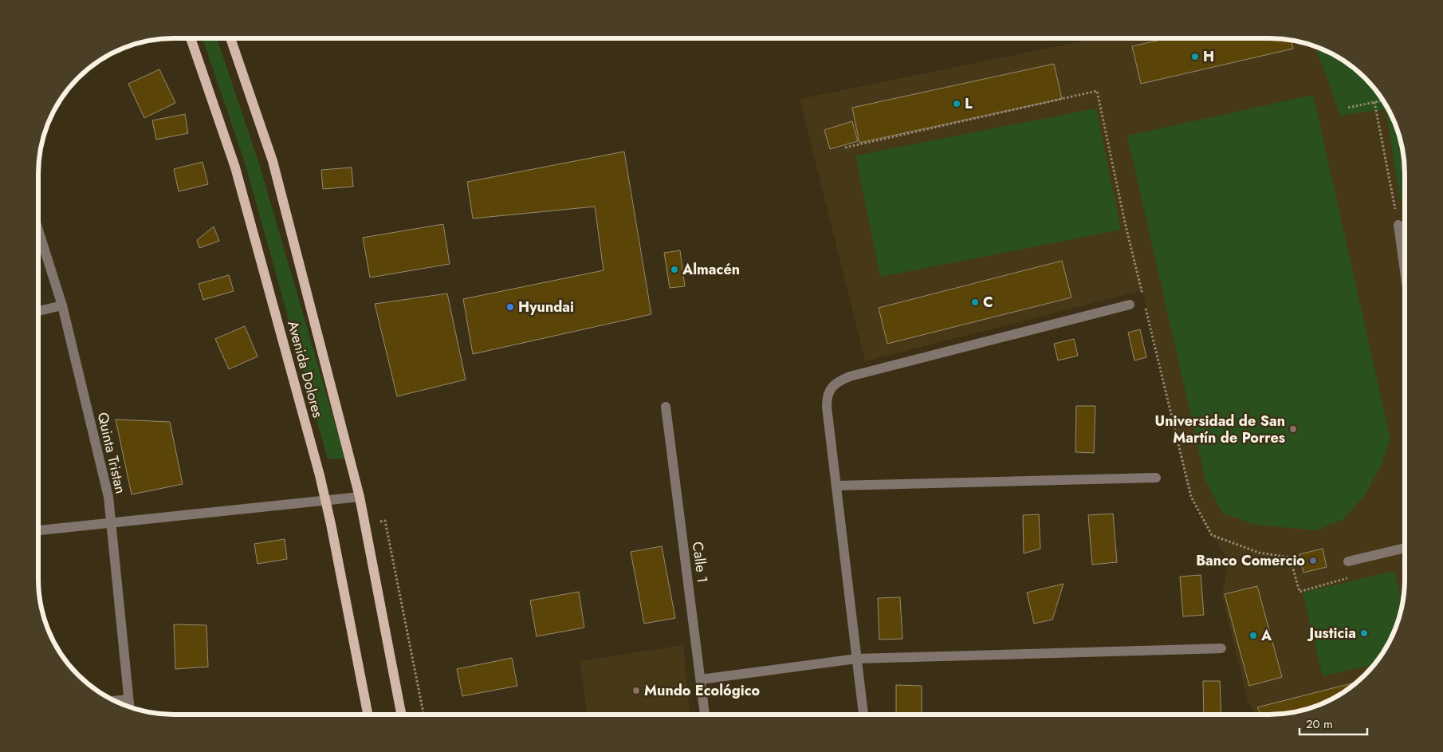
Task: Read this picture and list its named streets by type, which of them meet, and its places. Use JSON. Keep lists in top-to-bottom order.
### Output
{
  "streets": {
    "main road": ["Avenida Dolores"],
    "street": ["Quinta Tristan", "Calle 1"]
  },
  "places": [
    "H",
    "L",
    "Almacén",
    "C",
    "Hyundai",
    "Universidad de San Martín de Porres",
    "Banco Comercio",
    "Justicia",
    "A",
    "Mundo Ecológico"
  ],
  "scale_bar": "20 m"
}
